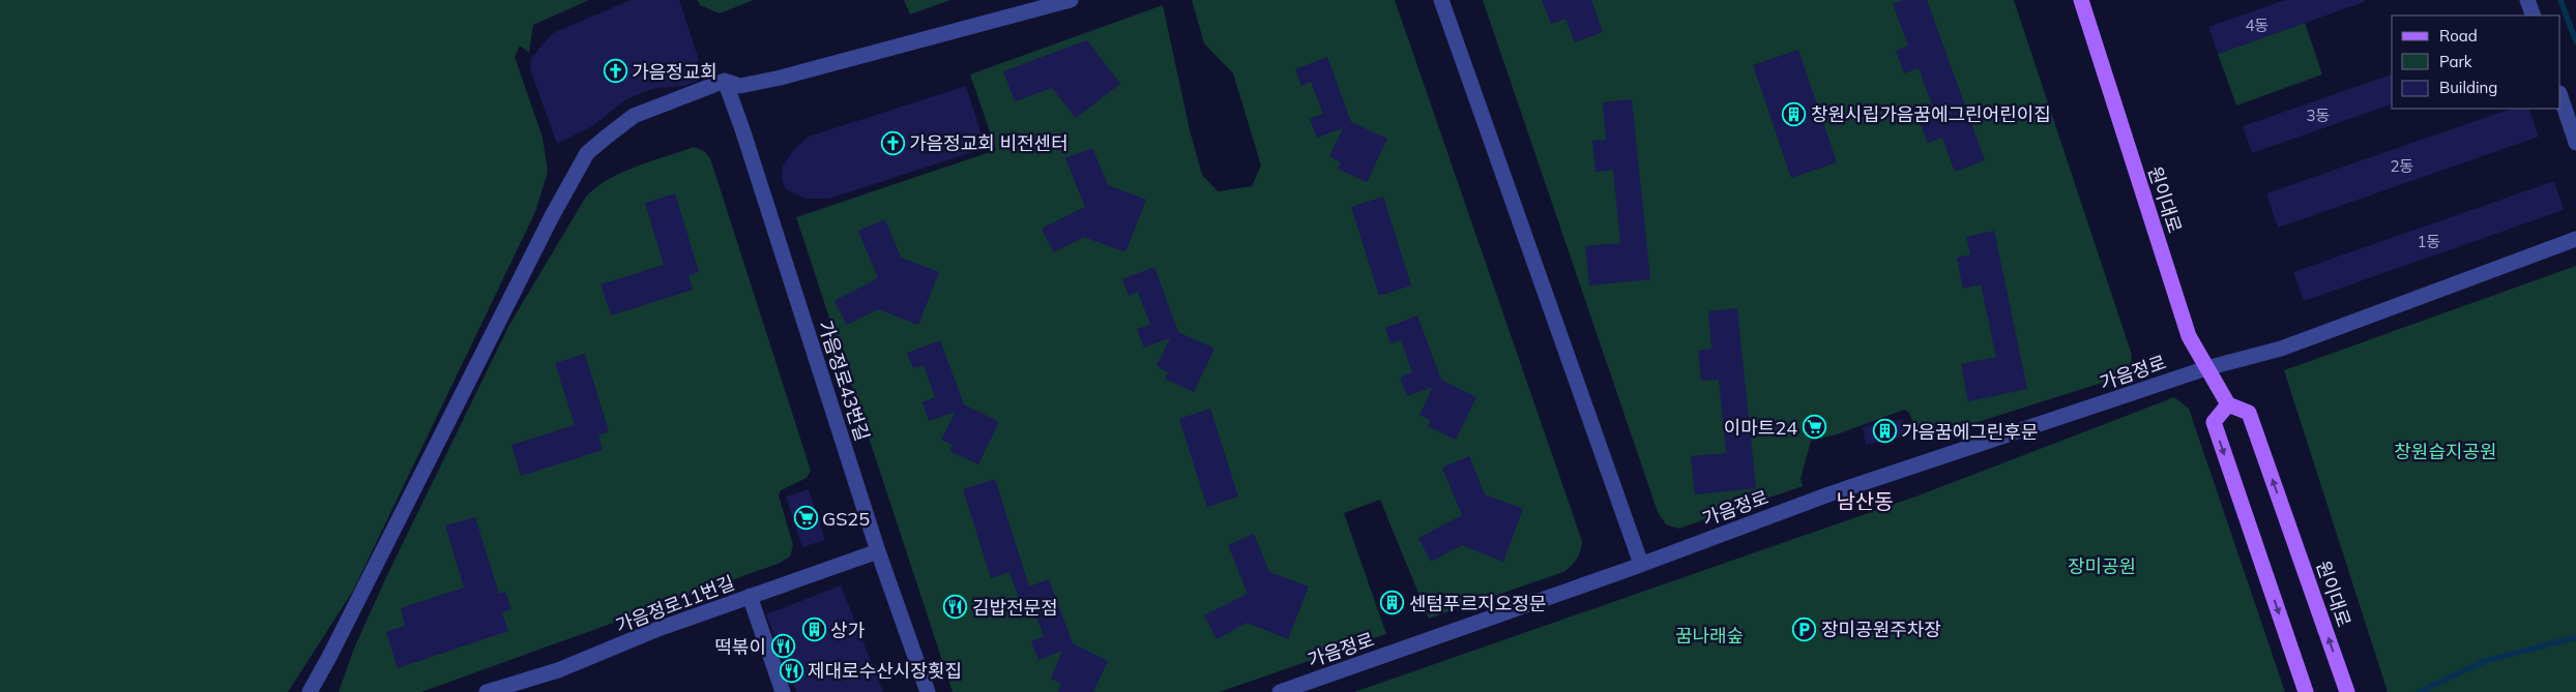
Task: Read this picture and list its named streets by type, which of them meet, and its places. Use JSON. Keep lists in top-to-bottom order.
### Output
{
  "streets": {
    "main road": ["원이대로"],
    "street": ["가음정로", "가음정로43번길", "가음정로11번길"]
  },
  "crossings": [
    ["원이대로", "가음정로"],
    ["가음정로43번길", "가음정로11번길"]
  ],
  "districts": ["남산동"],
  "parks": ["창원습지공원", "장미공원", "꿈나래숲"],
  "places": {
    "church": ["가음정교회", "가음정교회 비전센터"],
    "building": [
      "창원시립가음꿈에그린어린이집",
      "가음꿈에그린후문",
      "센텀푸르지오정문",
      "상가"
    ],
    "supermarket": ["이마트24", "GS25"],
    "restaurant": ["김밥전문점", "떡볶이", "제대로수산시장횟집"],
    "parking": ["장미공원주차장"]
  },
  "house_numbers": [
    "4동",
    "3동",
    "2동",
    "1동"
  ],
  "legend": ["Road", "Park", "Building"]
}
